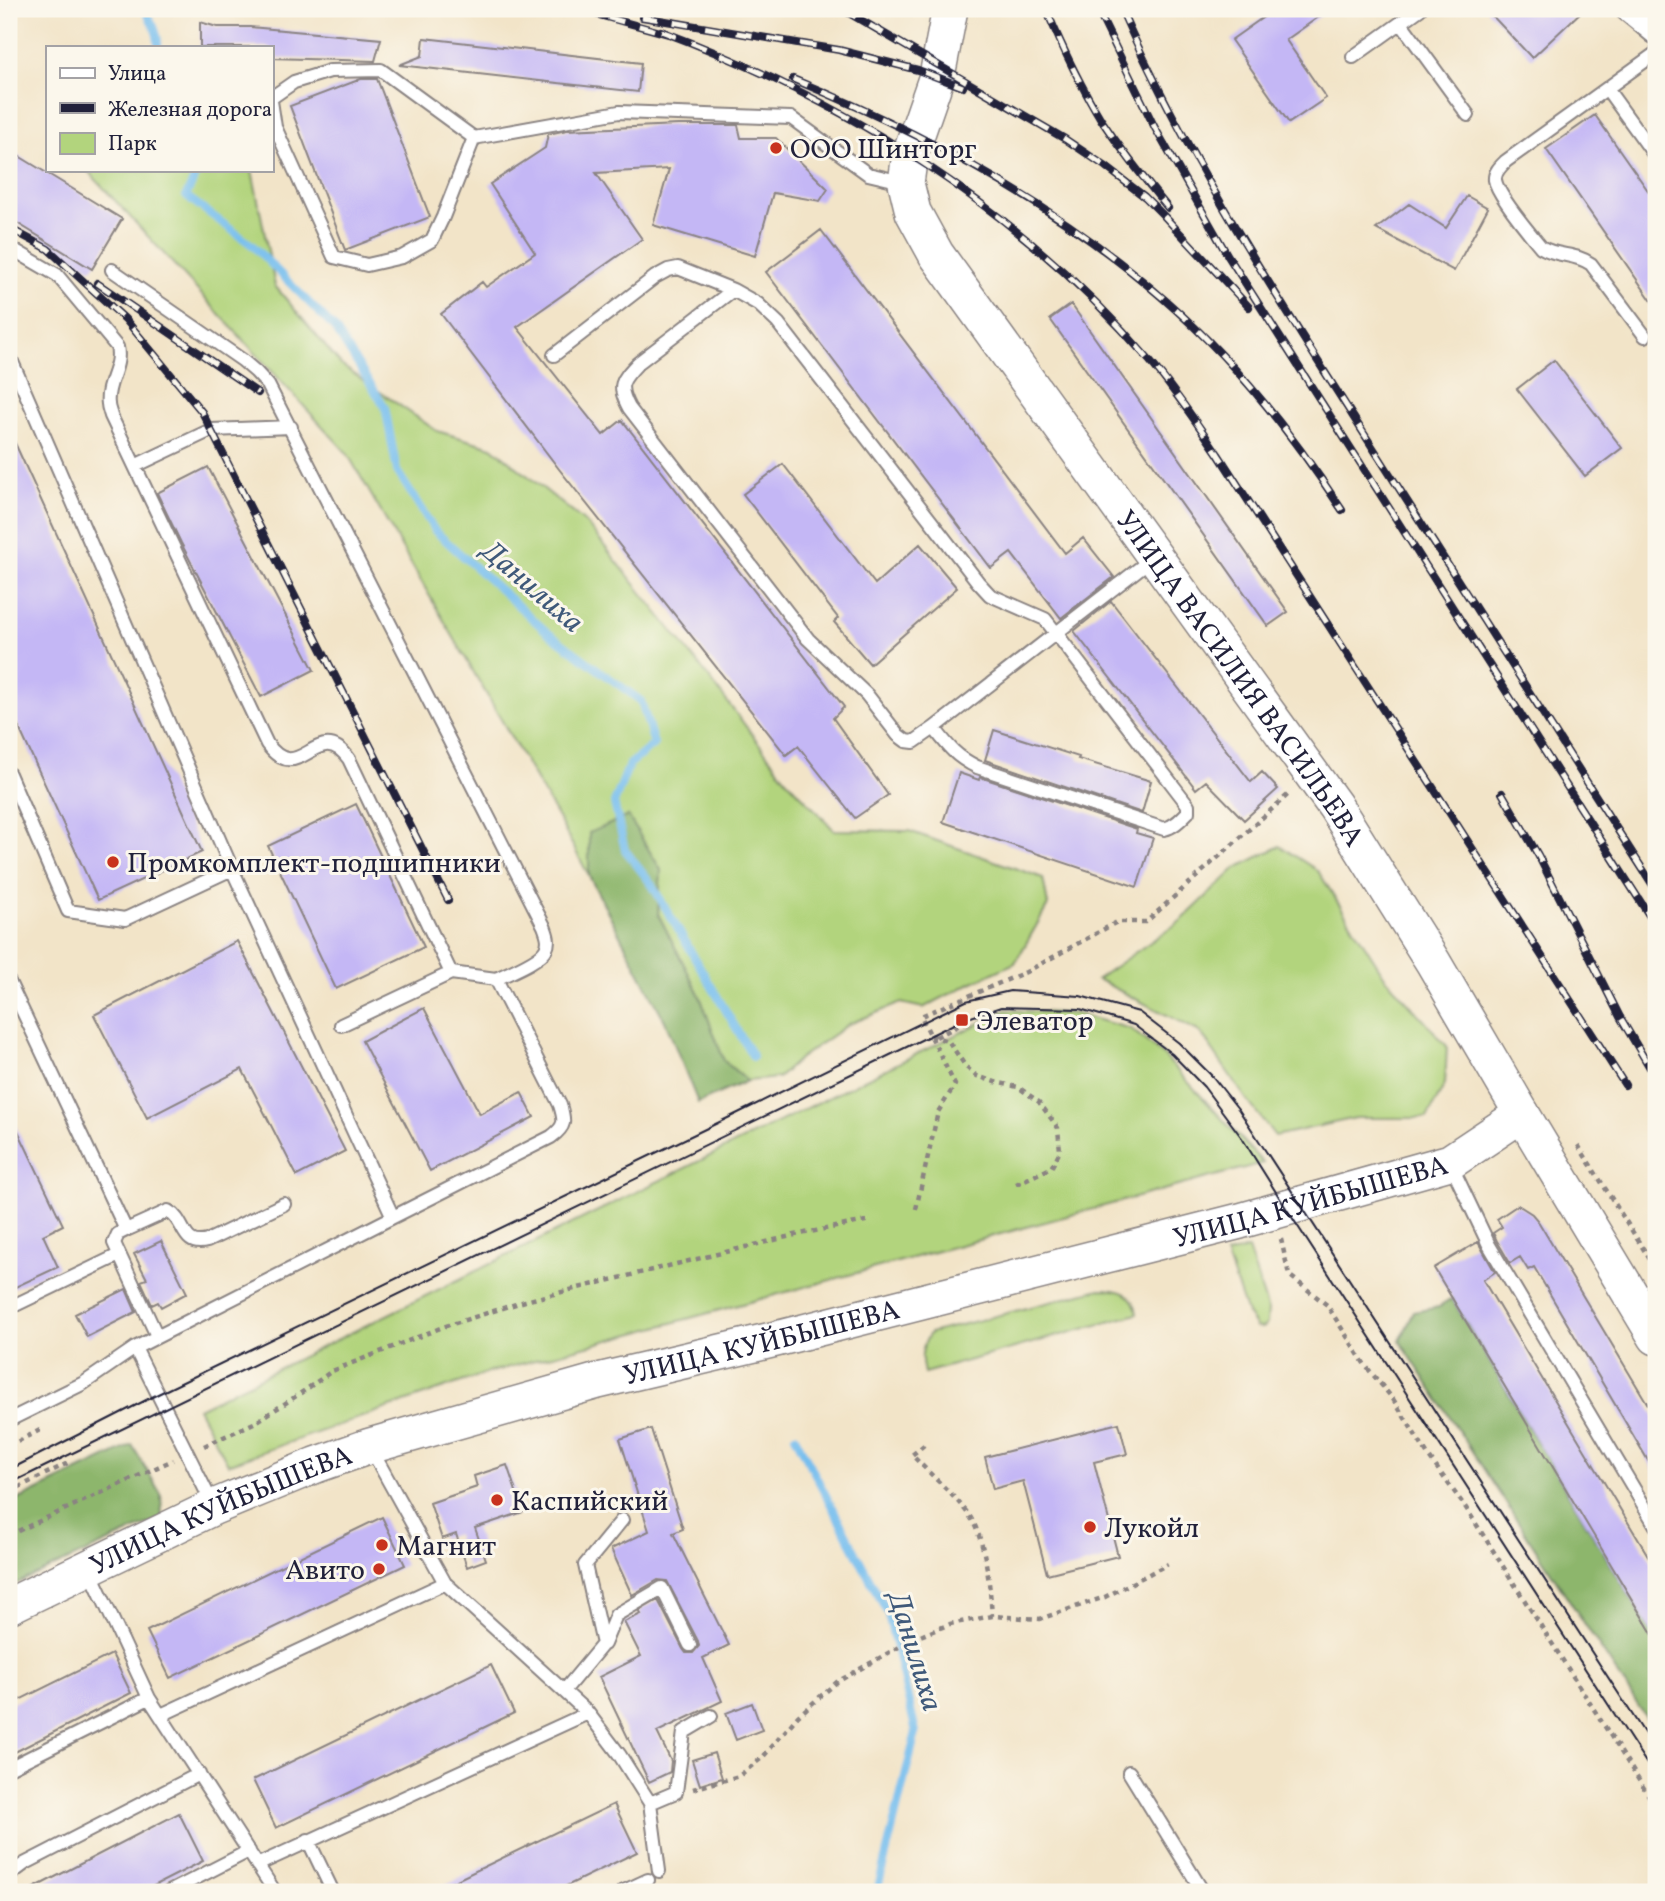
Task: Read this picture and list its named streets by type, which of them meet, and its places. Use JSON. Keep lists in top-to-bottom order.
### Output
{
  "streets": {
    "main road": ["УЛИЦА ВАСИЛИЯ ВАСИЛЬЕВА", "УЛИЦА КУЙБЫШЕВА"]
  },
  "crossings": [
    ["УЛИЦА ВАСИЛИЯ ВАСИЛЬЕВА", "УЛИЦА КУЙБЫШЕВА"]
  ],
  "water": ["Данилиха"],
  "places": {
    "other": [
      "ООО Шинторг",
      "Промкомплект-подшипники",
      "Каспийский",
      "Лукойл",
      "Магнит",
      "Авито"
    ],
    "transit": ["Элеватор"]
  },
  "legend": ["Улица", "Железная дорога", "Парк"]
}
